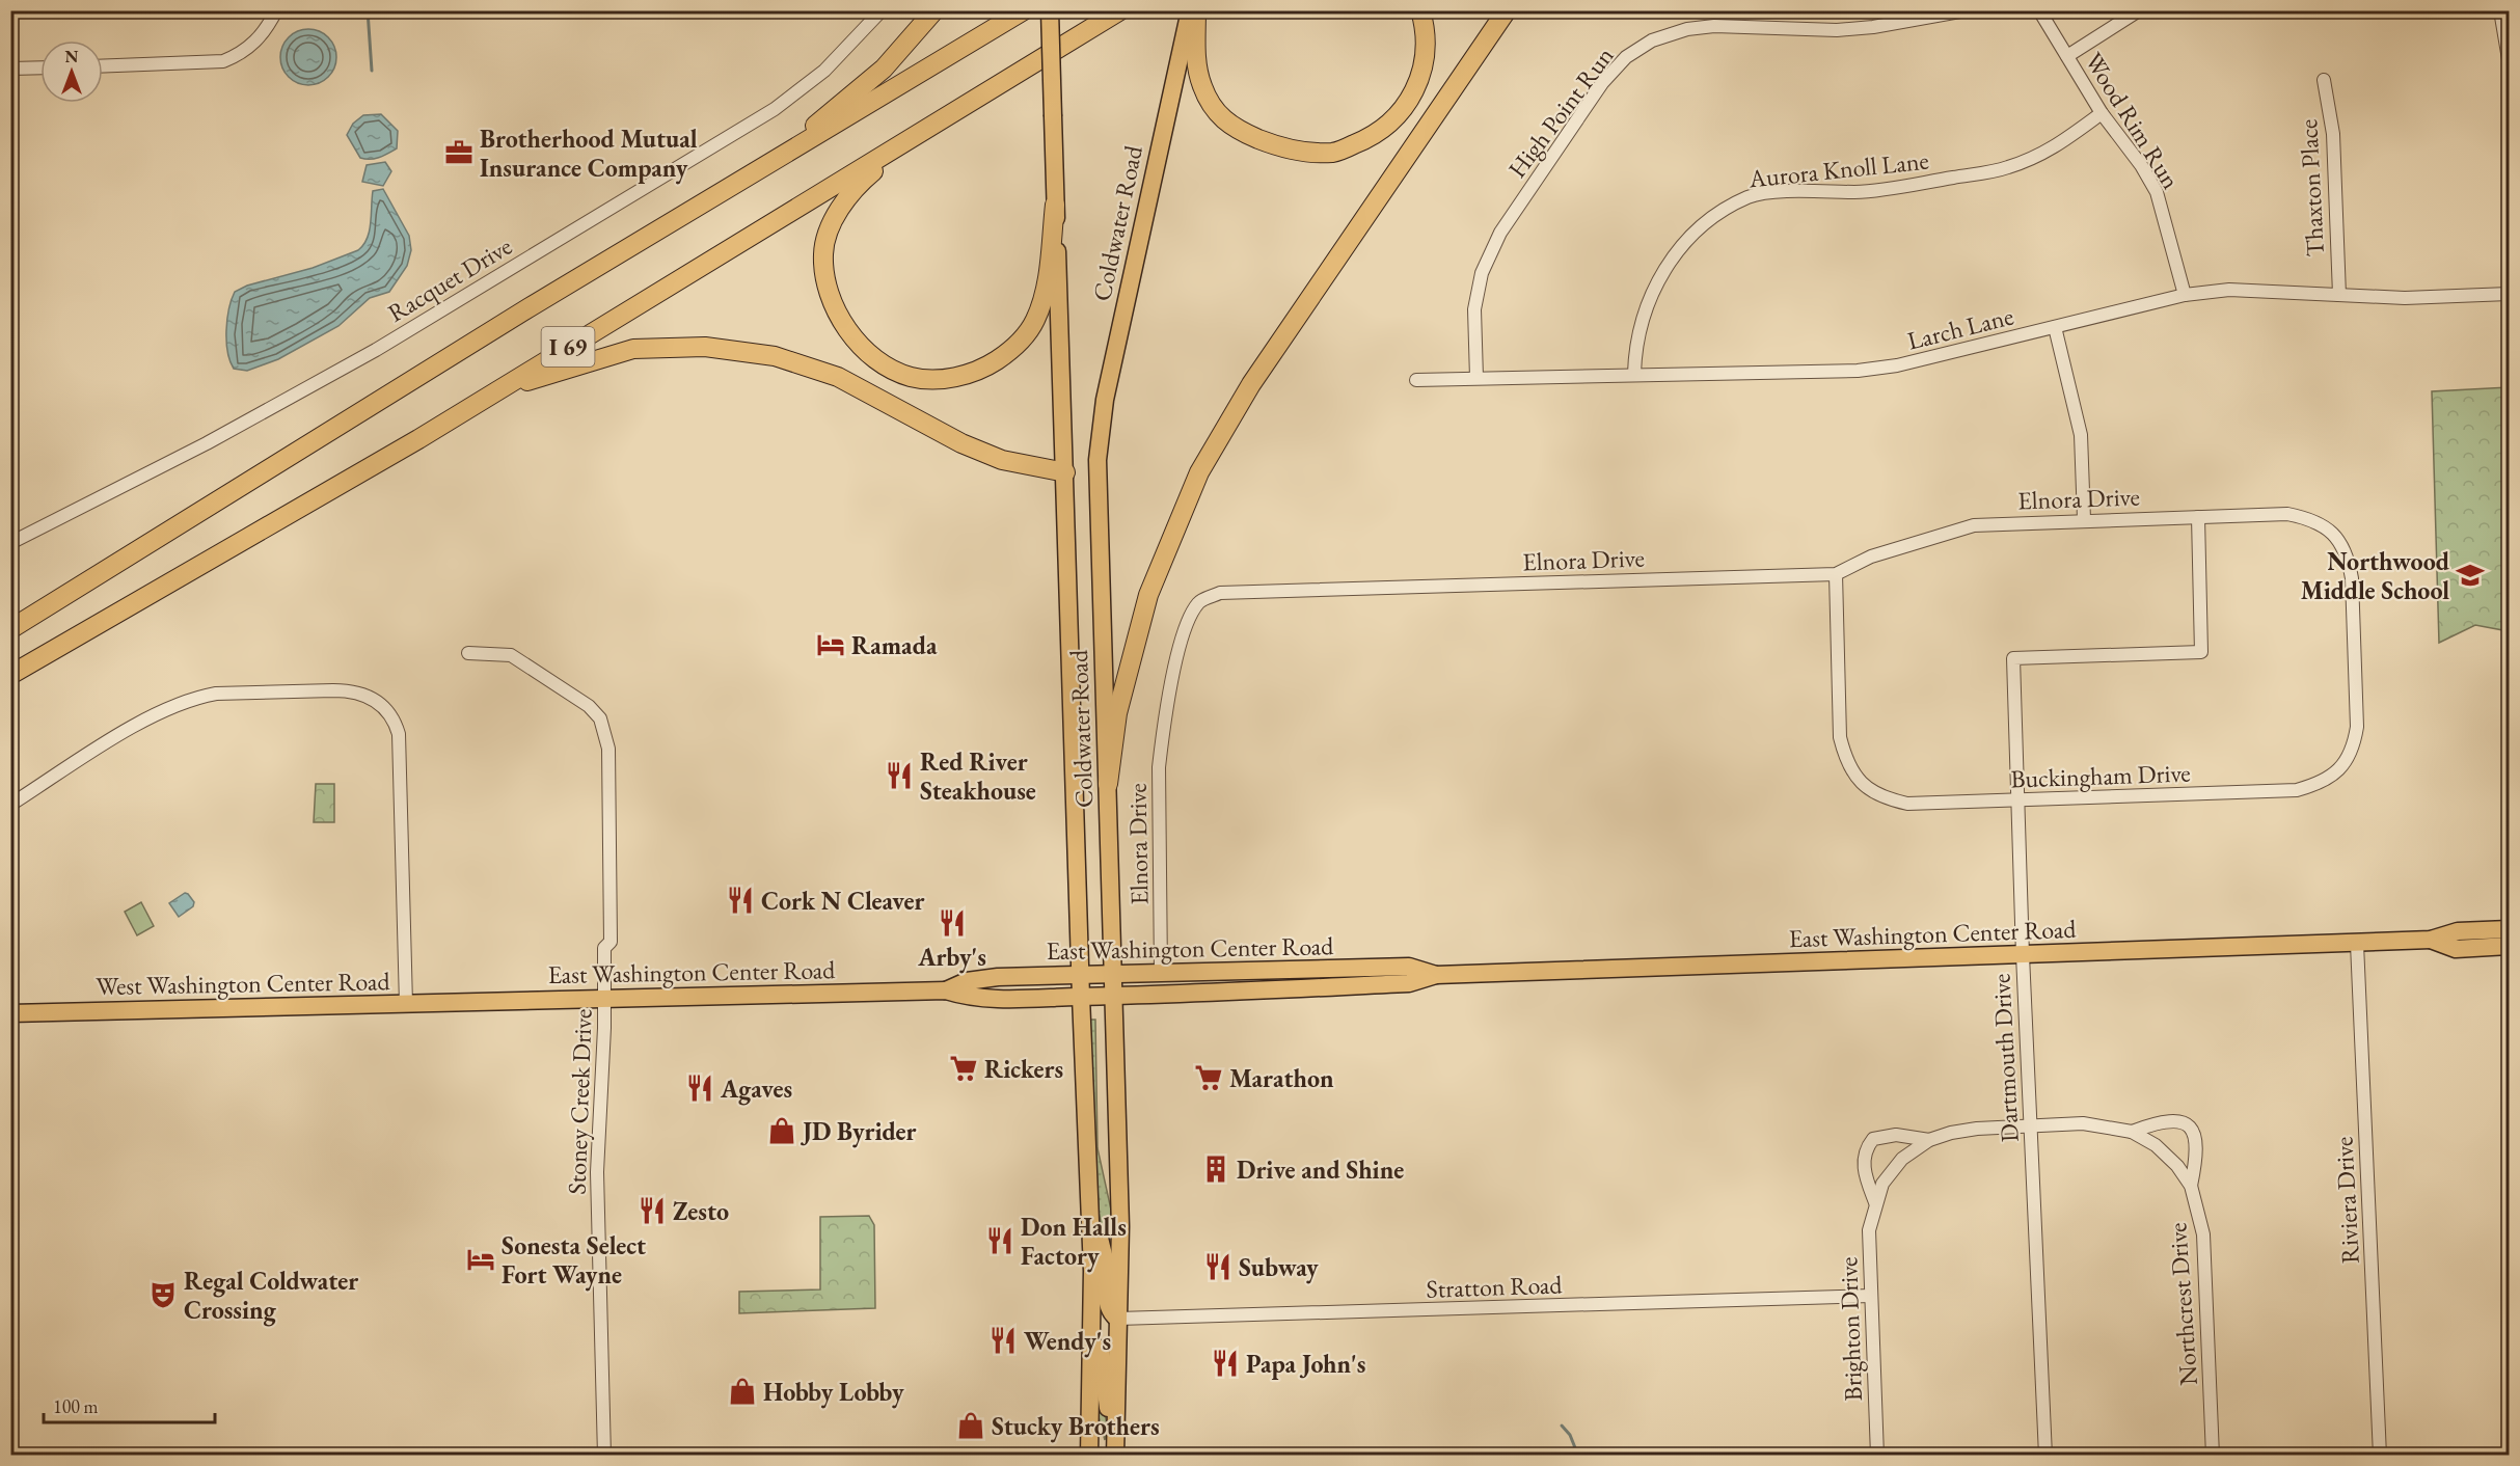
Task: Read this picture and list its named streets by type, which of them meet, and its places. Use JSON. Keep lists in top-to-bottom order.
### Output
{
  "streets": {
    "highway": ["I 69"],
    "main road": ["Coldwater Road", "East Washington Center Road", "West Washington Center Road"],
    "street": [
      "High Point Run",
      "Wood Rim Run",
      "Aurora Knoll Lane",
      "Thaxton Place",
      "Racquet Drive",
      "Larch Lane",
      "Elnora Drive",
      "Buckingham Drive",
      "Dartmouth Drive",
      "Stoney Creek Drive",
      "Riviera Drive",
      "Stratton Road",
      "Northcrest Drive",
      "Brighton Drive"
    ]
  },
  "crossings": [
    ["High Point Run", "Larch Lane"],
    ["Wood Rim Run", "Aurora Knoll Lane"],
    ["Wood Rim Run", "Larch Lane"],
    ["Aurora Knoll Lane", "Larch Lane"],
    ["Thaxton Place", "Larch Lane"],
    ["Coldwater Road", "East Washington Center Road"],
    ["Coldwater Road", "Stratton Road"],
    ["Elnora Drive", "Buckingham Drive"],
    ["Elnora Drive", "East Washington Center Road"],
    ["Elnora Drive", "Dartmouth Drive"],
    ["Buckingham Drive", "Dartmouth Drive"],
    ["East Washington Center Road", "West Washington Center Road"],
    ["East Washington Center Road", "Dartmouth Drive"],
    ["East Washington Center Road", "Stoney Creek Drive"],
    ["East Washington Center Road", "Riviera Drive"],
    ["Dartmouth Drive", "Northcrest Drive"],
    ["Dartmouth Drive", "Brighton Drive"],
    ["Stratton Road", "Brighton Drive"],
    ["Northcrest Drive", "Brighton Drive"]
  ],
  "places": {
    "office": ["Brotherhood Mutual Insurance Company"],
    "school or university": ["Northwood Middle School"],
    "hotel": ["Ramada", "Sonesta Select Fort Wayne"],
    "restaurant": [
      "Red River Steakhouse",
      "Cork N Cleaver",
      "Arby's",
      "Agaves",
      "Zesto",
      "Don Halls Factory",
      "Subway",
      "Wendy's",
      "Papa John's"
    ],
    "supermarket": ["Rickers", "Marathon"],
    "shop": ["JD Byrider", "Hobby Lobby", "Stucky Brothers"],
    "building": ["Drive and Shine"],
    "theatre": ["Regal Coldwater Crossing"]
  },
  "scale_bar": "100 m",
  "north": "top"
}
